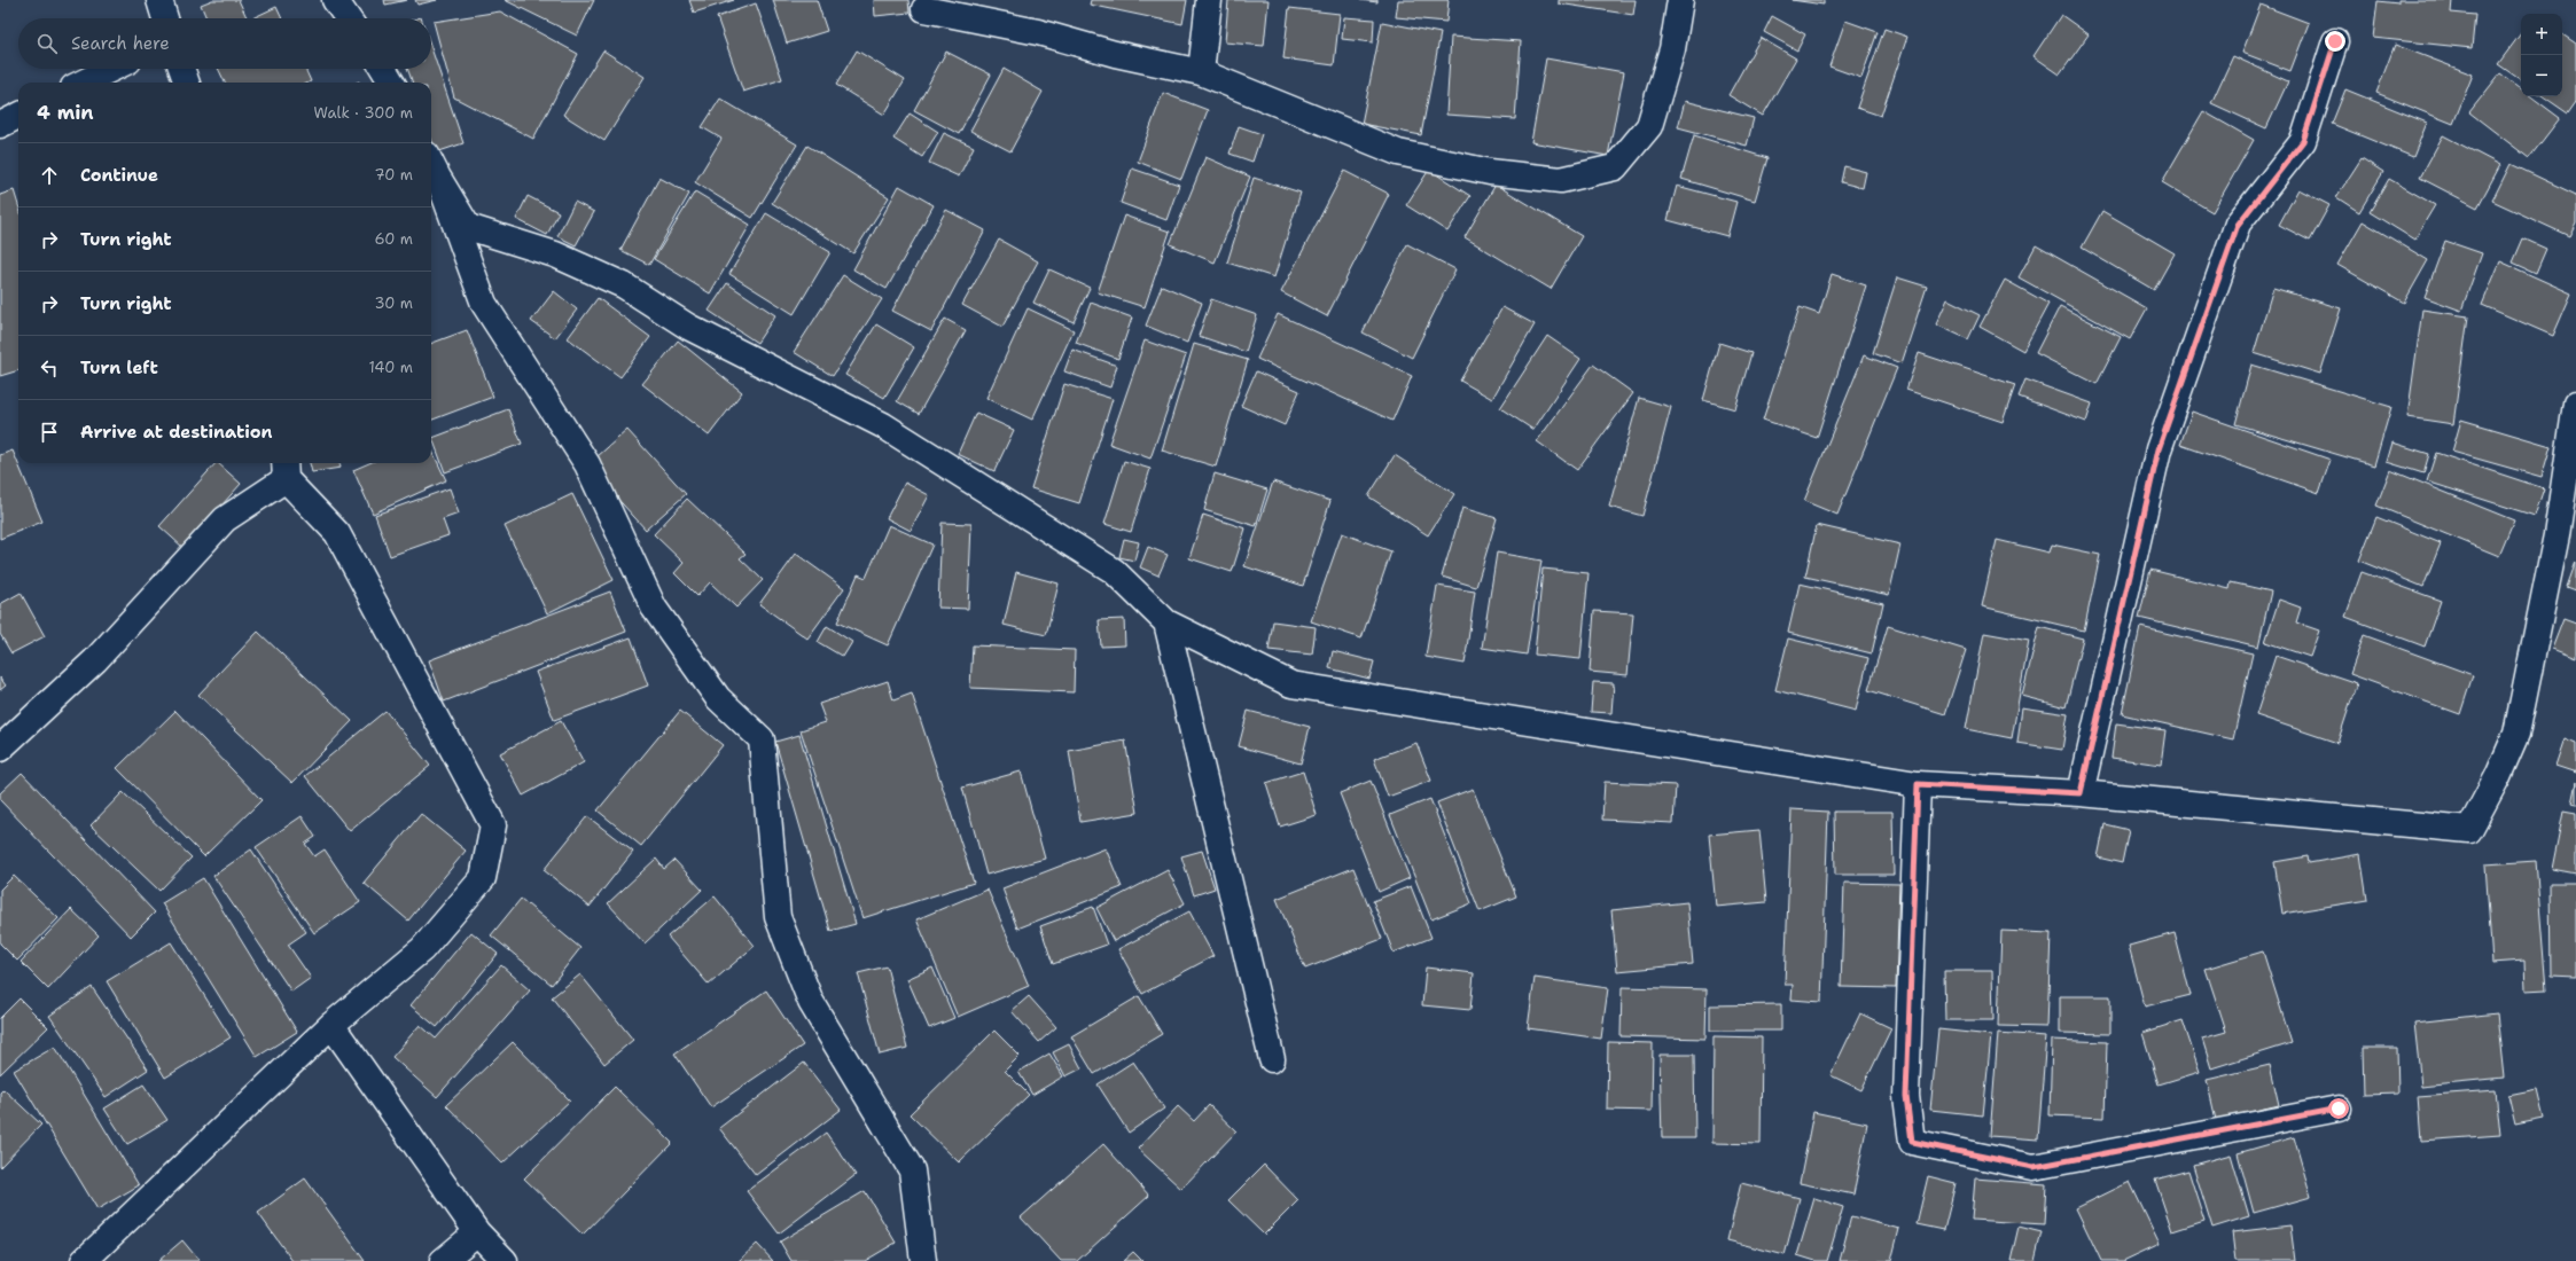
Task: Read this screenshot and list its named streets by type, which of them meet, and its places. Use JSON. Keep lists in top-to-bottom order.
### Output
{
  "page": {
    "map_buttons": ["+", "−"],
    "search": "Search here",
    "heading": ["4 min", "Walk · 300 m"],
    "list": [
      ["Continue", "70 m"],
      ["Turn right", "60 m"],
      ["Turn right", "30 m"],
      ["Turn left", "140 m"],
      "Arrive at destination"
    ]
  }
}
